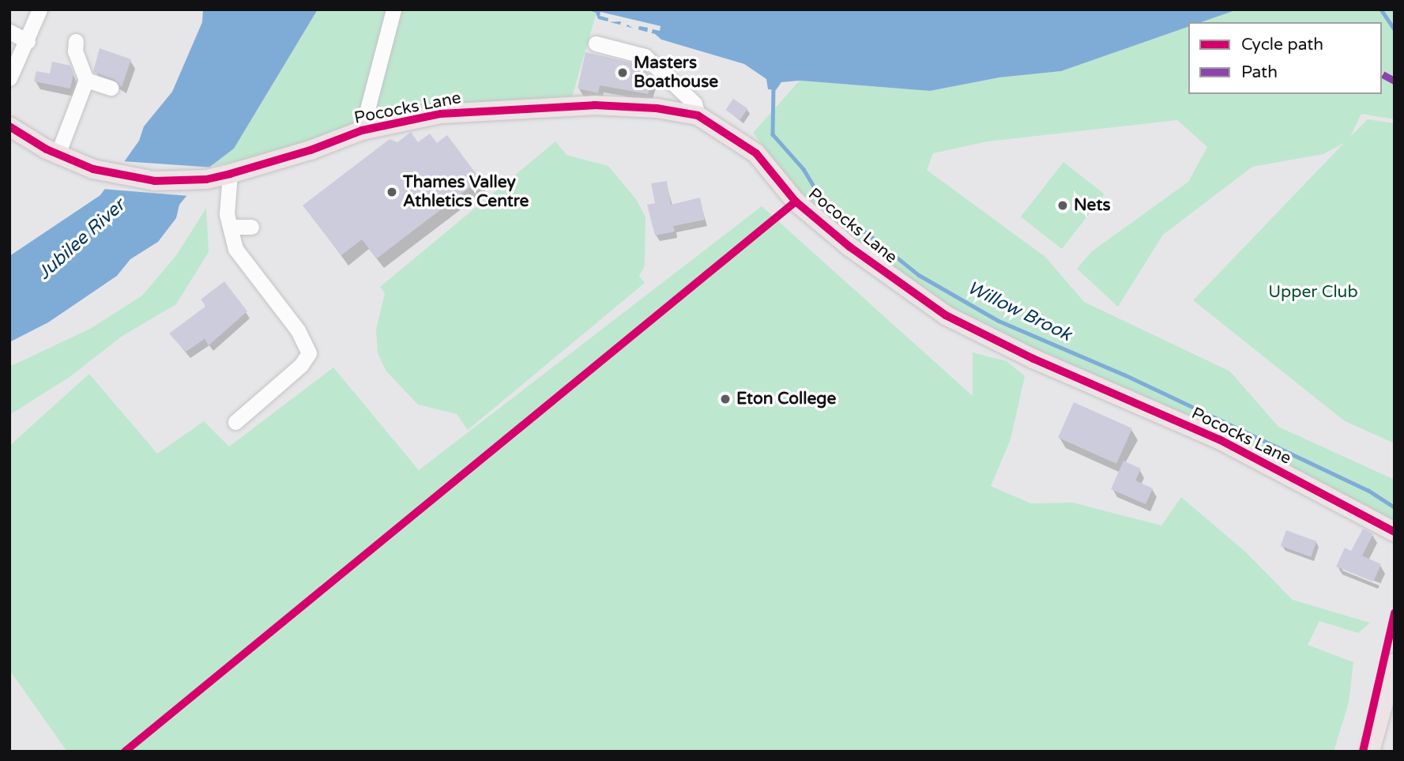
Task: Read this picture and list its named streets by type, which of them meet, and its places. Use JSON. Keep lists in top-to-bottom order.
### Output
{
  "streets": {
    "main road": ["Pococks Lane"]
  },
  "water": ["Jubilee River", "Willow Brook"],
  "parks": ["Upper Club"],
  "places": [
    "Masters Boathouse",
    "Thames Valley Athletics Centre",
    "Nets",
    "Eton College"
  ],
  "legend": ["Cycle path", "Path"]
}
